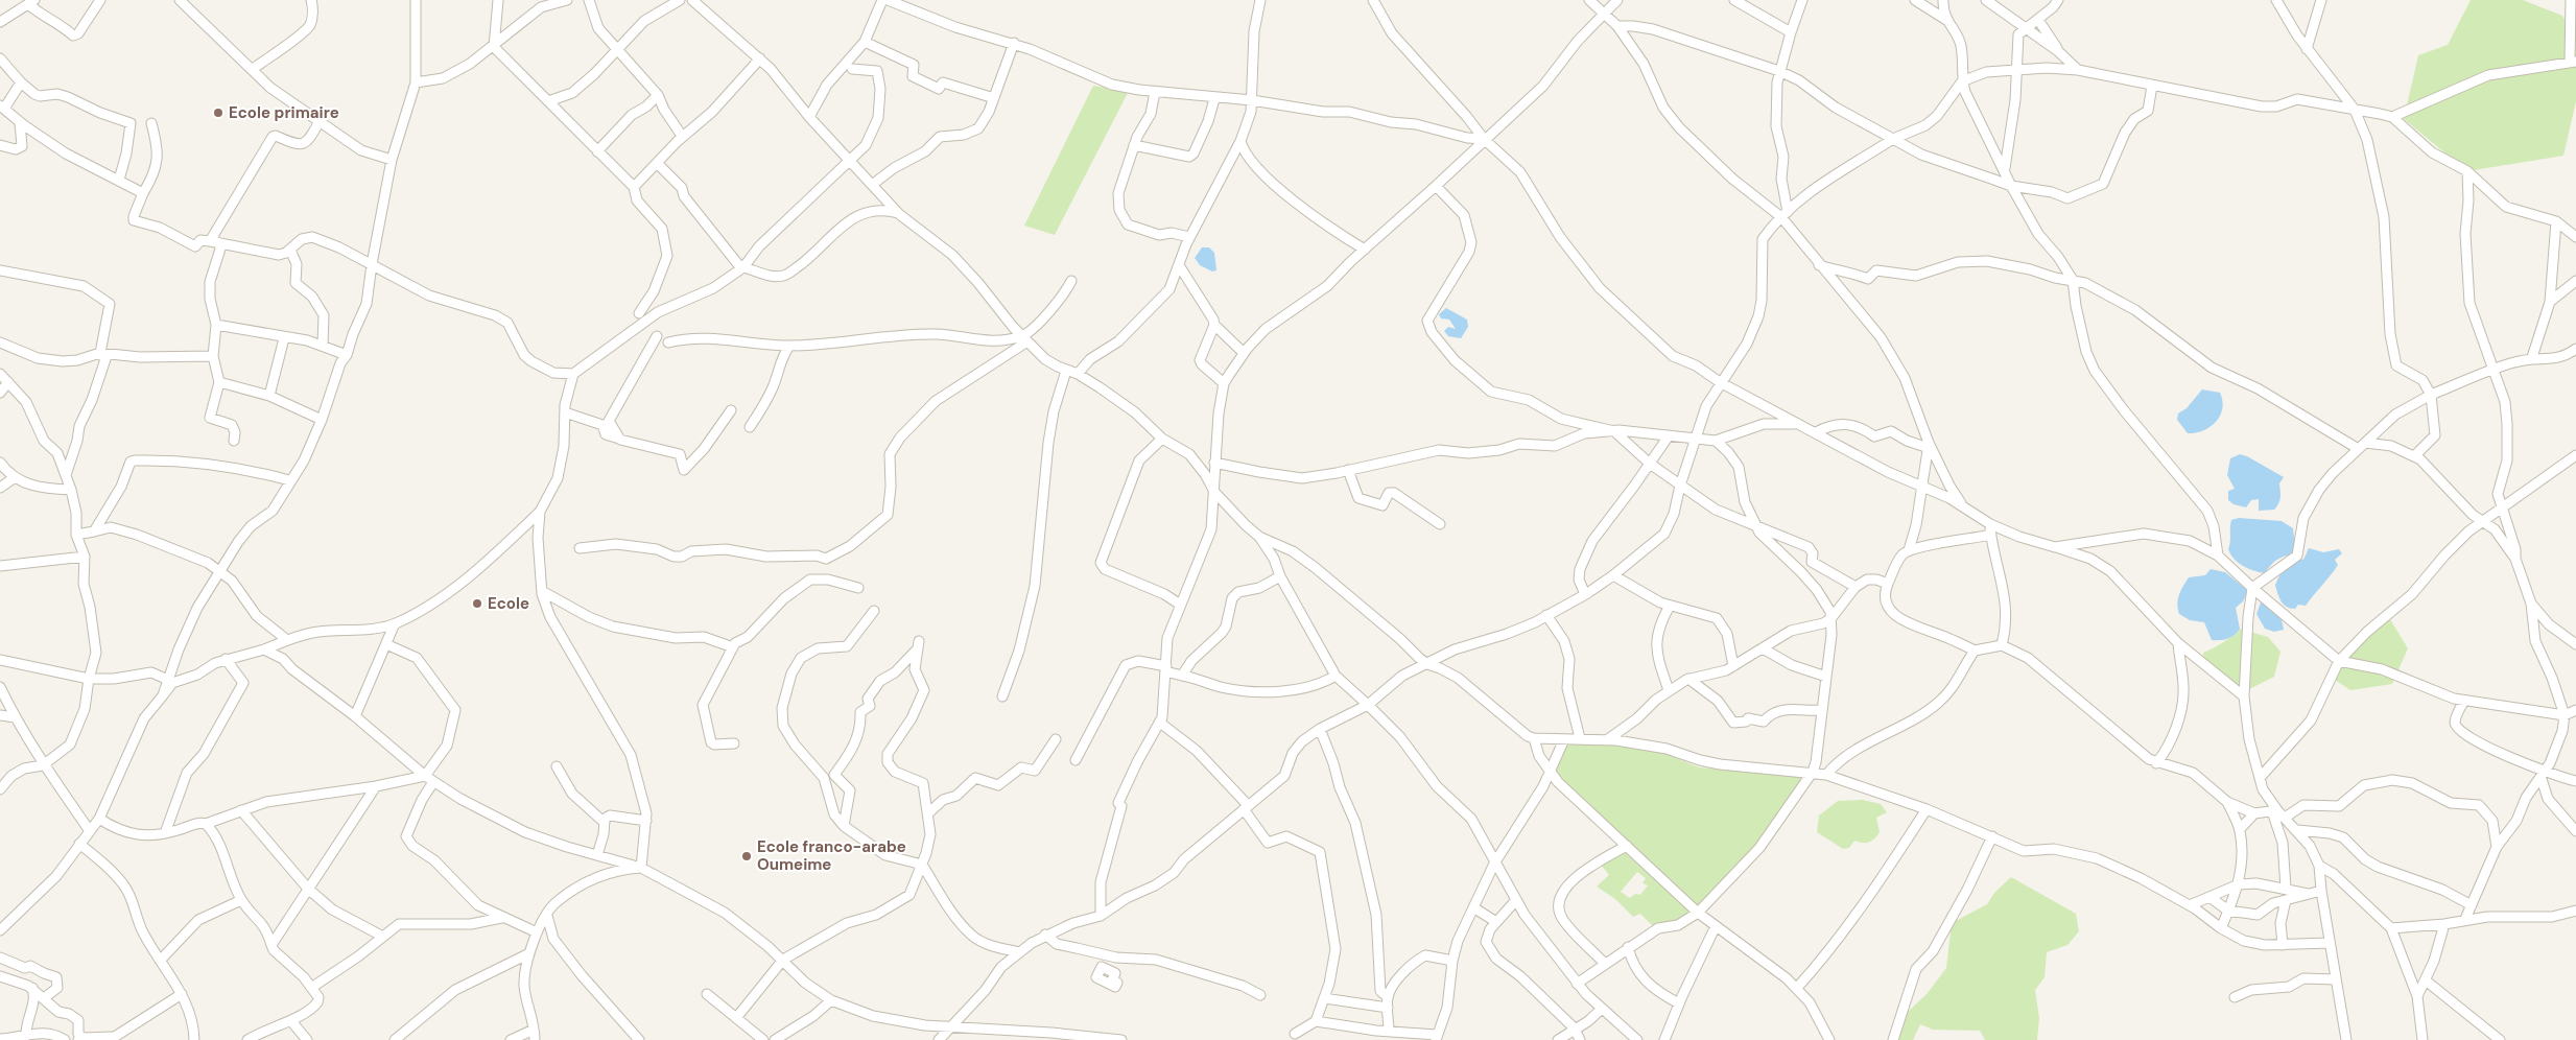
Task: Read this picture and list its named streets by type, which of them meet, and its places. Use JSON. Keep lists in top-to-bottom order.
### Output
{
  "places": ["Ecole primaire", "Ecole", "Ecole franco-arabe Oumeime"]
}
